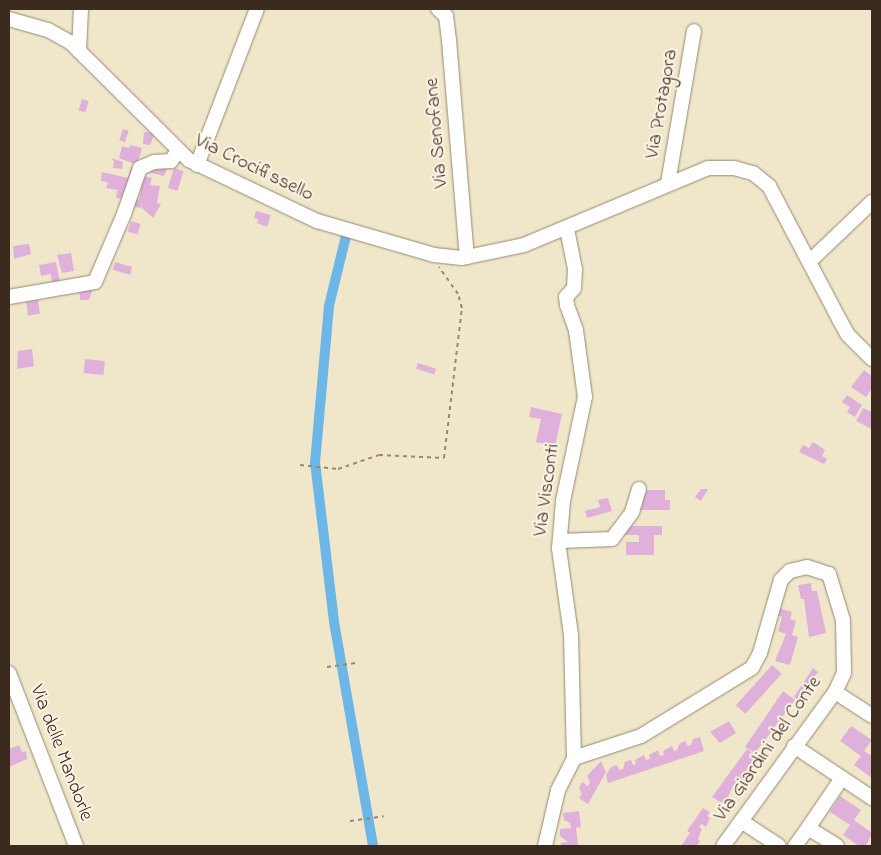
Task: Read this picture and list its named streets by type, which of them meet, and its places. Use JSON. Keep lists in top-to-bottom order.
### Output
{
  "streets": {
    "street": [
      "Via Protagora",
      "Via Senofane",
      "Via Crocifissello",
      "Via Visconti",
      "Via Giardini del Conte",
      "Via delle Mandorle"
    ]
  },
  "crossings": [
    ["Via Protagora", "Via Crocifissello"],
    ["Via Senofane", "Via Crocifissello"],
    ["Via Crocifissello", "Via Visconti"],
    ["Via Visconti", "Via Giardini del Conte"]
  ]
}
